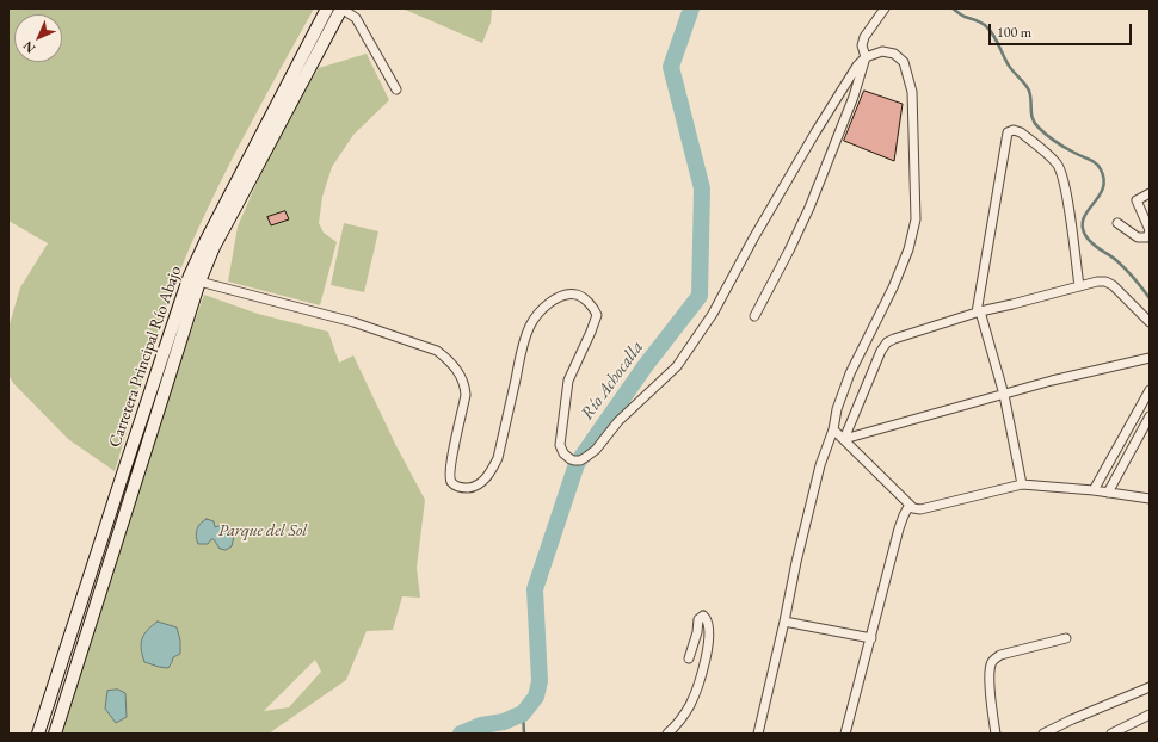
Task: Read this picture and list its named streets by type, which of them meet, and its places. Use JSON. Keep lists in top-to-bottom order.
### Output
{
  "streets": {
    "main road": ["Carretera Principal Río Abajo"]
  },
  "water": ["Río Achocalla"],
  "parks": ["Parque del Sol"],
  "scale_bar": "100 m",
  "north": "bottom left"
}
